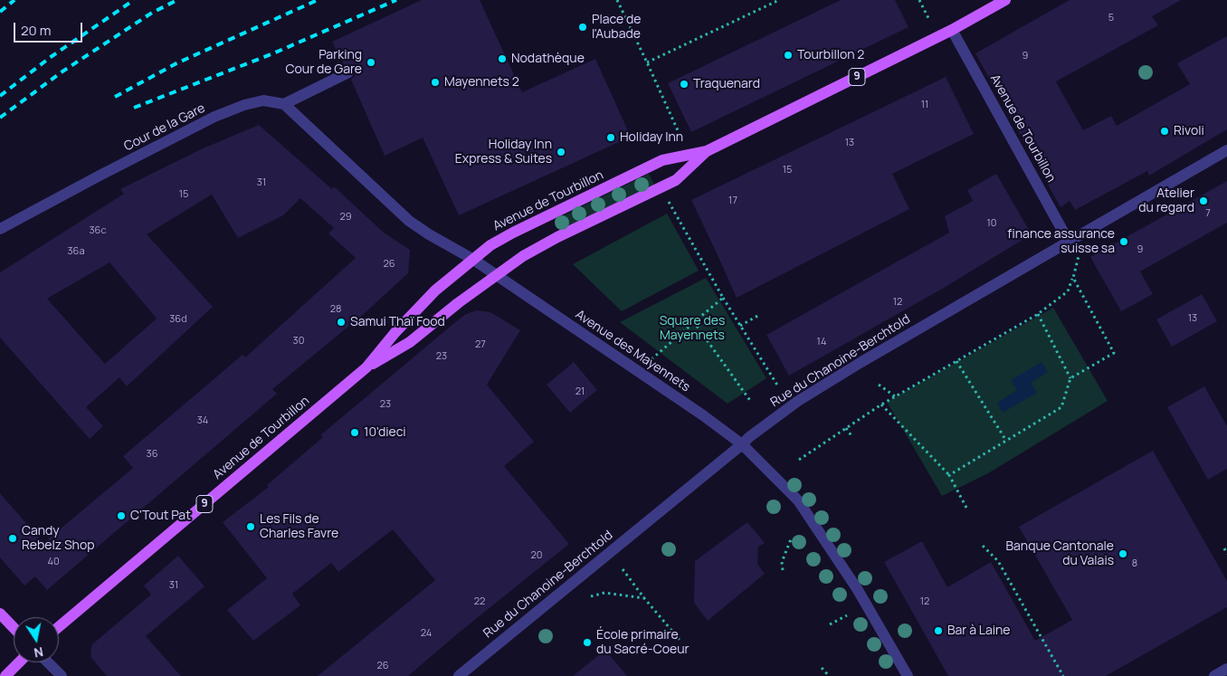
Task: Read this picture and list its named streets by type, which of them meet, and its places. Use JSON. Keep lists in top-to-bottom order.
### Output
{
  "streets": {
    "main road": ["9", "Avenue de Tourbillon"],
    "street": ["Cour de la Gare", "Avenue des Mayennets", "Rue du Chanoine-Berchtold"]
  },
  "crossings": [
    ["Cour de la Gare", "Avenue des Mayennets"],
    ["Avenue de Tourbillon", "Avenue des Mayennets"],
    ["Avenue de Tourbillon", "Rue du Chanoine-Berchtold"],
    ["Avenue des Mayennets", "Rue du Chanoine-Berchtold"]
  ],
  "parks": ["Square des Mayennets"],
  "places": [
    "Place de l'Aubade",
    "Tourbillon 2",
    "Nodathèque",
    "Parking Cour de Gare",
    "Mayennets 2",
    "Traquenard",
    "Rivoli",
    "Holiday Inn",
    "Holiday Inn Express & Suites",
    "Atelier du regard",
    "finance assurance suisse sa",
    "Samui Thaï Food",
    "10'dieci",
    "C'Tout Pat",
    "Les Fils de Charles Favre",
    "Candy Rebelz Shop",
    "Banque Cantonale du Valais",
    "Bar à Laine",
    "École primaire du Sacré-Coeur"
  ],
  "house_numbers": [
    "5",
    "9",
    "11",
    "13",
    "15",
    "31",
    "15",
    "17",
    "7",
    "29",
    "10",
    "36c",
    "9",
    "36a",
    "26",
    "12",
    "28",
    "13",
    "36d",
    "30",
    "14",
    "27",
    "23",
    "21",
    "23",
    "34",
    "36",
    "20",
    "40",
    "8",
    "31",
    "22",
    "12",
    "24",
    "26"
  ],
  "scale_bar": "20 m",
  "north": "bottom"
}
